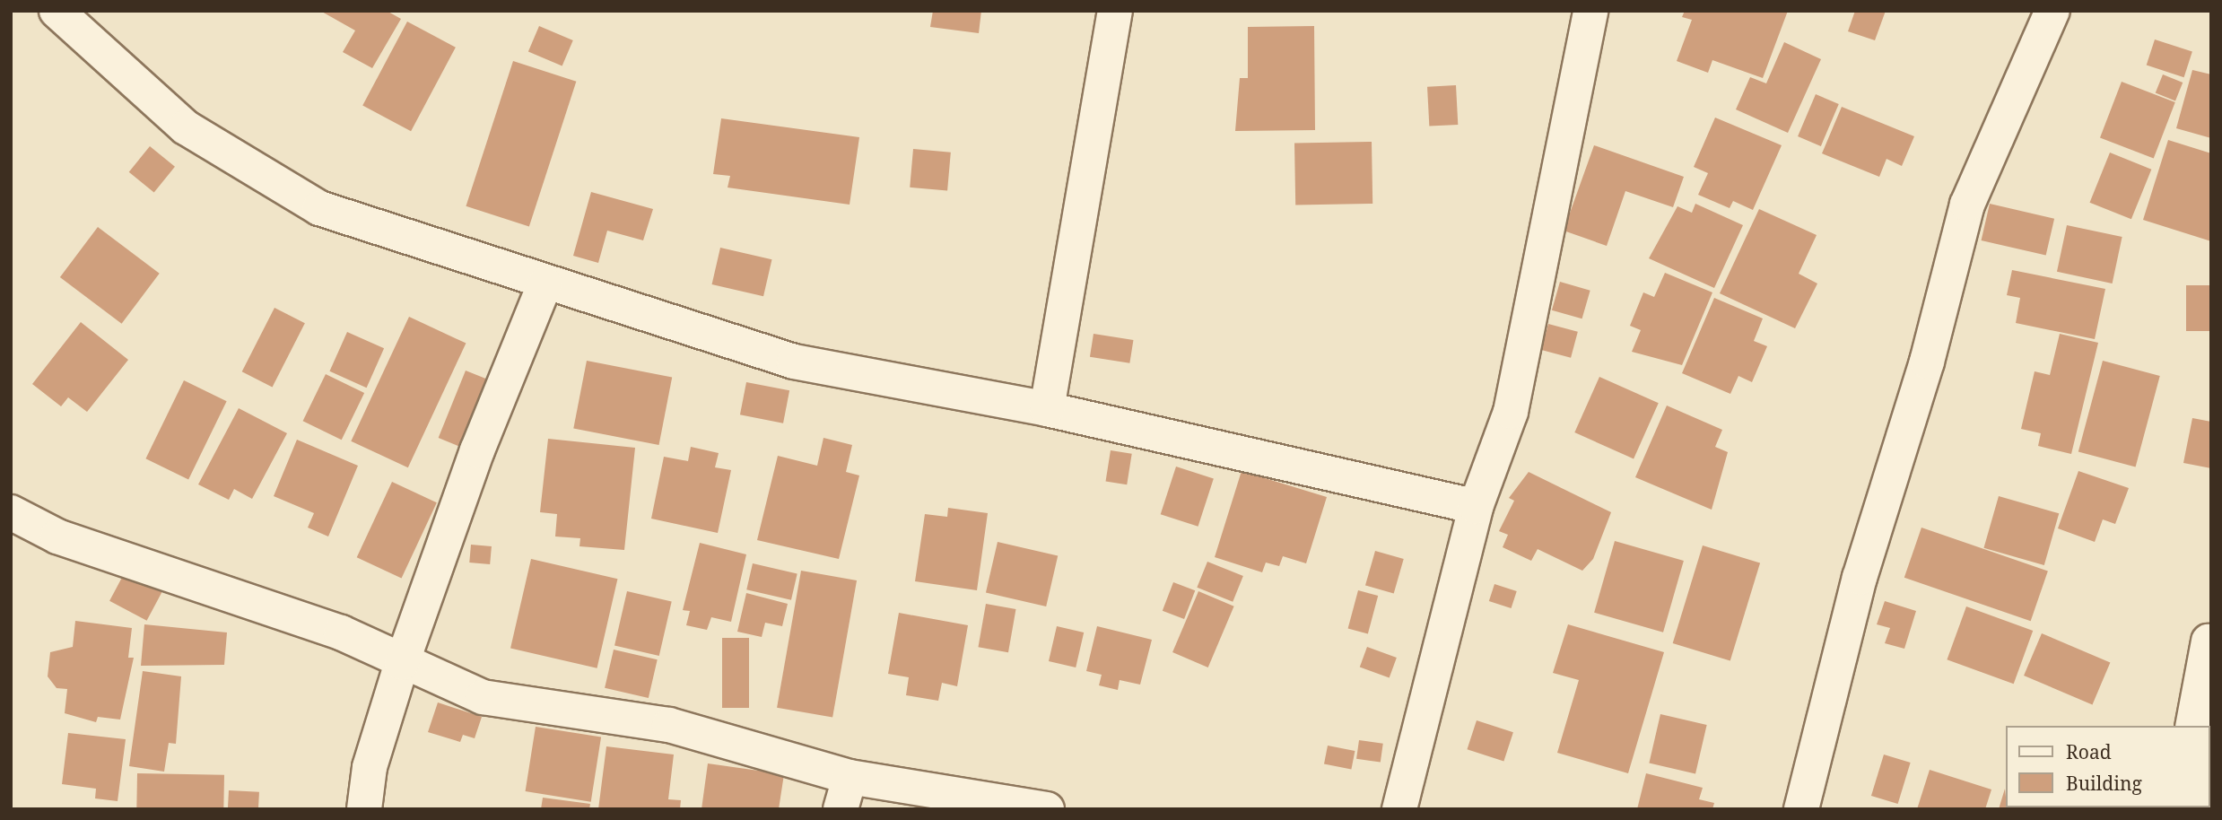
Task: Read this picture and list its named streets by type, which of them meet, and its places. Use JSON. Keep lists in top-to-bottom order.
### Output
{
  "legend": ["Road", "Building"]
}
